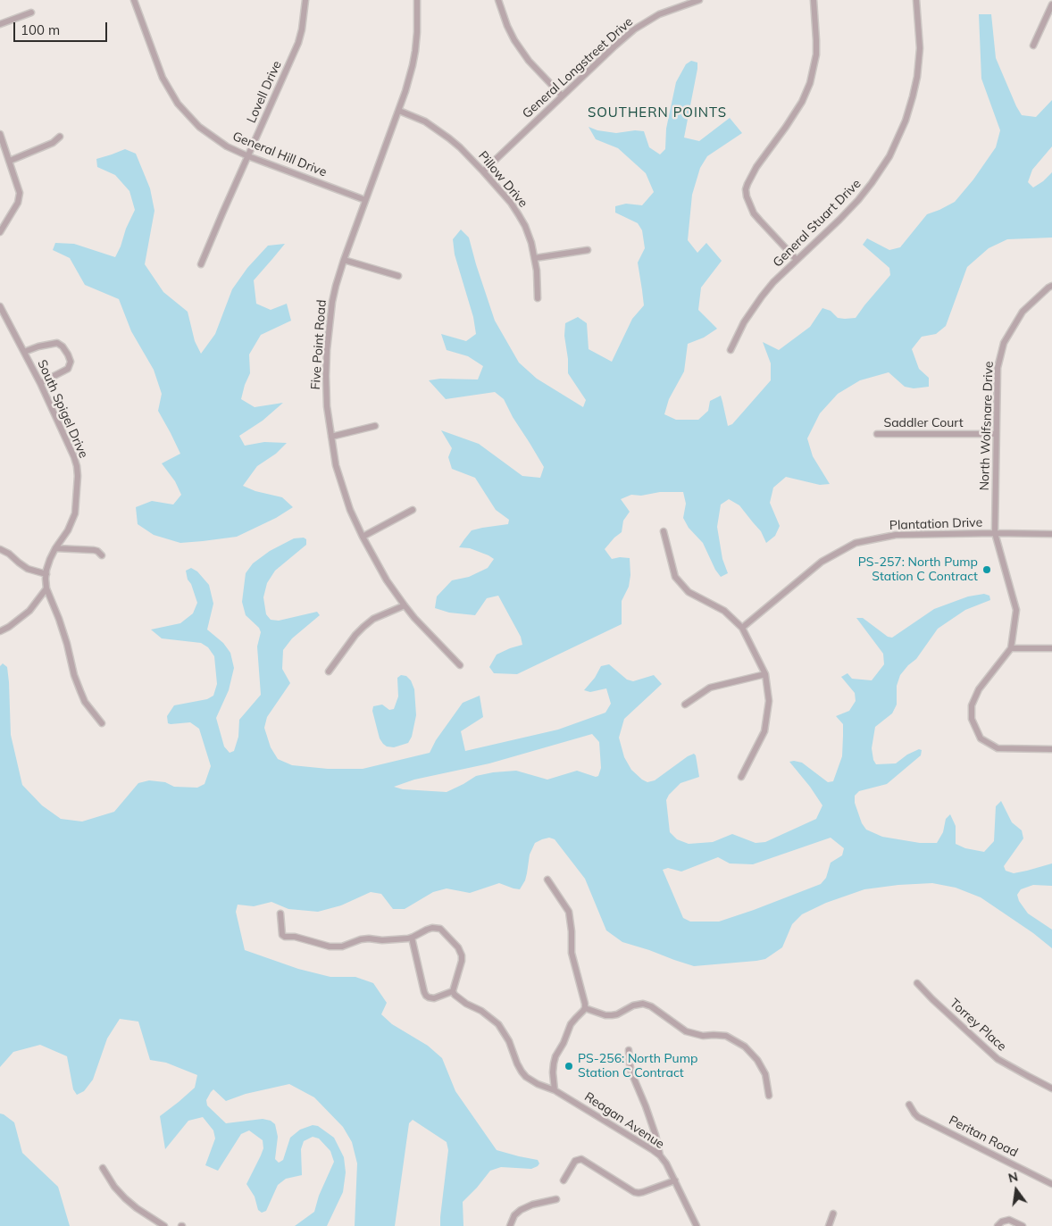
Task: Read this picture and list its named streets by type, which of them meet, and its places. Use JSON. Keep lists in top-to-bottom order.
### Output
{
  "streets": {
    "street": [
      "General Longstreet Drive",
      "Lovell Drive",
      "General Hill Drive",
      "Pillow Drive",
      "General Stuart Drive",
      "Five Point Road",
      "South Spigel Drive",
      "Saddler Court",
      "North Wolfsnare Drive",
      "Plantation Drive",
      "Torrey Place",
      "Reagan Avenue",
      "Peritan Road"
    ]
  },
  "crossings": [
    ["General Longstreet Drive", "Pillow Drive"],
    ["Lovell Drive", "General Hill Drive"],
    ["General Hill Drive", "Five Point Road"],
    ["Pillow Drive", "Five Point Road"],
    ["Saddler Court", "North Wolfsnare Drive"],
    ["North Wolfsnare Drive", "Plantation Drive"]
  ],
  "districts": ["SOUTHERN POINTS"],
  "places": ["PS-257: North Pump Station C Contract", "PS-256: North Pump Station C Contract"],
  "scale_bar": "100 m",
  "north": "top"
}
